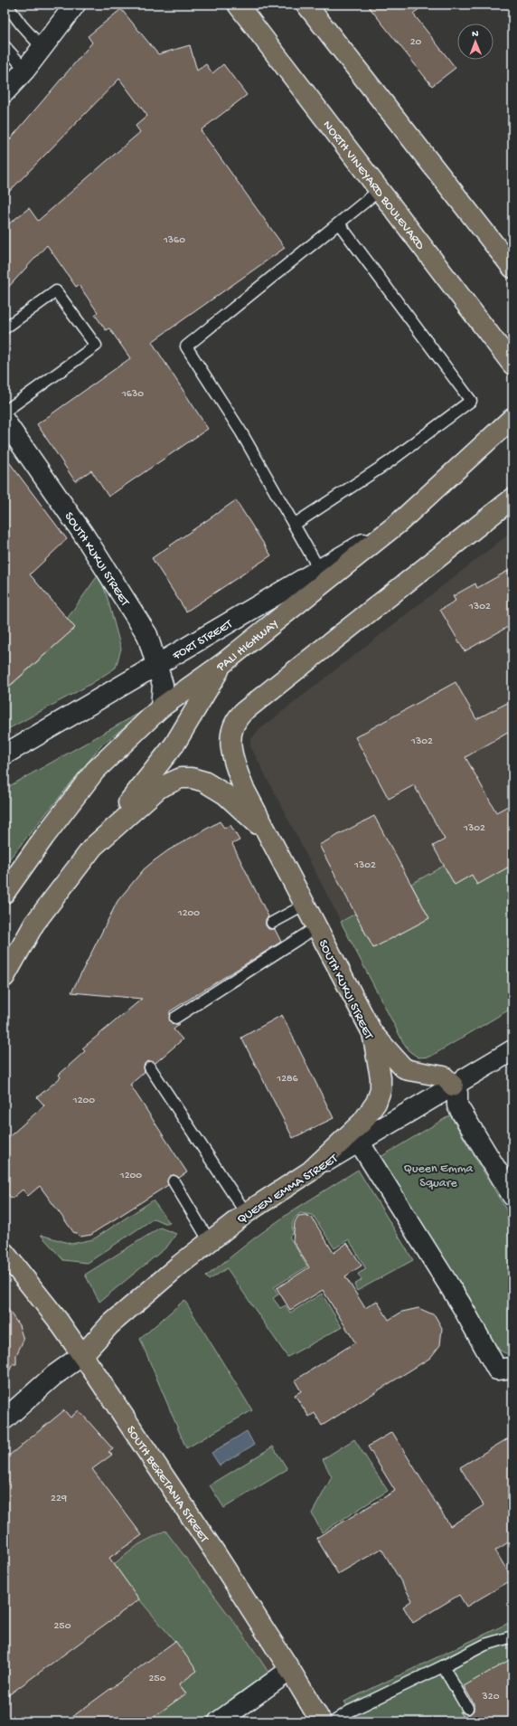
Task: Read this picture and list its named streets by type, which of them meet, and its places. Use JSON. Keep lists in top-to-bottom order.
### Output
{
  "streets": {
    "main road": [
      "NORTH VINEYARD BOULEVARD",
      "SOUTH KUKUI STREET",
      "PALI HIGHWAY",
      "QUEEN EMMA STREET",
      "SOUTH BERETANIA STREET"
    ],
    "street": ["FORT STREET"]
  },
  "crossings": [
    ["SOUTH KUKUI STREET", "FORT STREET"],
    ["SOUTH KUKUI STREET", "PALI HIGHWAY"],
    ["SOUTH KUKUI STREET", "QUEEN EMMA STREET"],
    ["FORT STREET", "PALI HIGHWAY"],
    ["QUEEN EMMA STREET", "SOUTH BERETANIA STREET"]
  ],
  "parks": ["Queen Emma Square"],
  "house_numbers": [
    "20",
    "1360",
    "1630",
    "1302",
    "1302",
    "1302",
    "1302",
    "1200",
    "1286",
    "1200",
    "1200",
    "229",
    "250",
    "250",
    "320"
  ],
  "north": "top"
}
